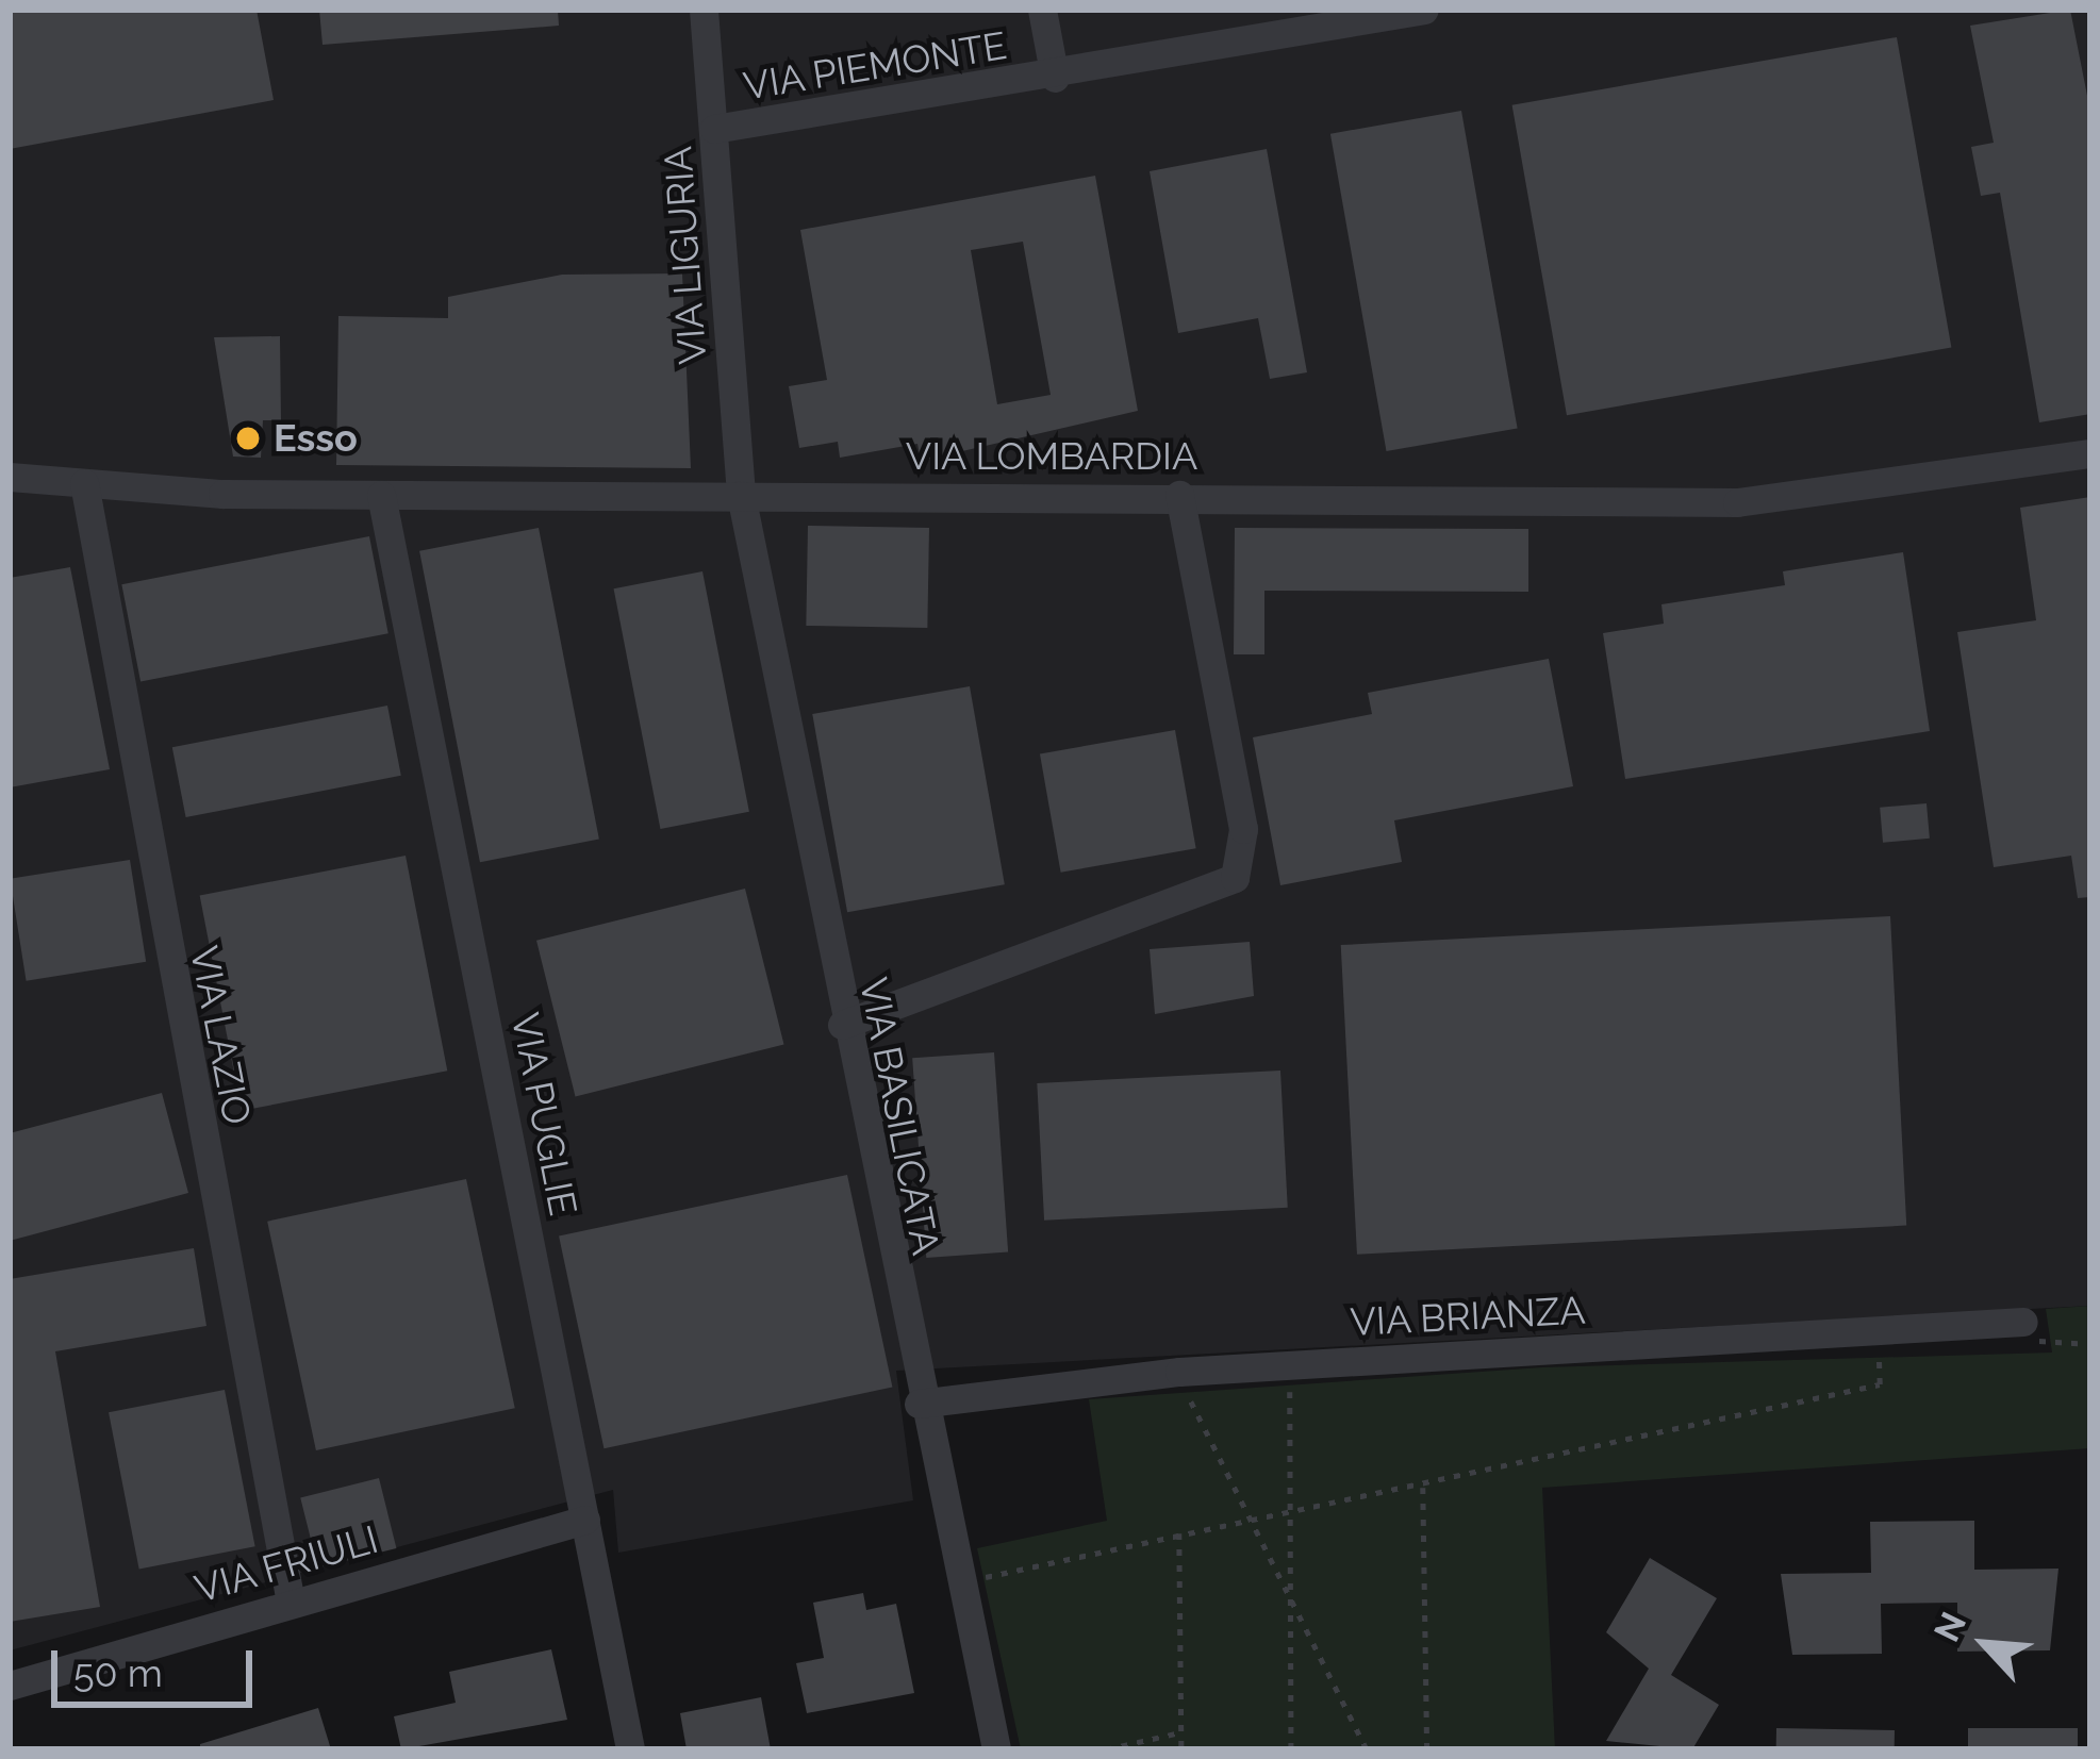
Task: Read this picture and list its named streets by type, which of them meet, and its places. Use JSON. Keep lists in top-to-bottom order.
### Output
{
  "streets": {
    "street": [
      "VIA PIEMONTE",
      "VIA LIGURIA",
      "VIA LOMBARDIA",
      "VIA LAZIO",
      "VIA PUGLIE",
      "VIA BASILICATA",
      "VIA BRIANZA",
      "VIA FRIULI"
    ]
  },
  "crossings": [
    ["VIA PIEMONTE", "VIA LIGURIA"],
    ["VIA LIGURIA", "VIA LOMBARDIA"],
    ["VIA LIGURIA", "VIA BASILICATA"],
    ["VIA LOMBARDIA", "VIA LAZIO"],
    ["VIA LOMBARDIA", "VIA PUGLIE"],
    ["VIA LOMBARDIA", "VIA BASILICATA"],
    ["VIA LAZIO", "VIA FRIULI"],
    ["VIA PUGLIE", "VIA FRIULI"],
    ["VIA BASILICATA", "VIA BRIANZA"]
  ],
  "places": ["Esso"],
  "scale_bar": "50 m",
  "north": "top left"
}
